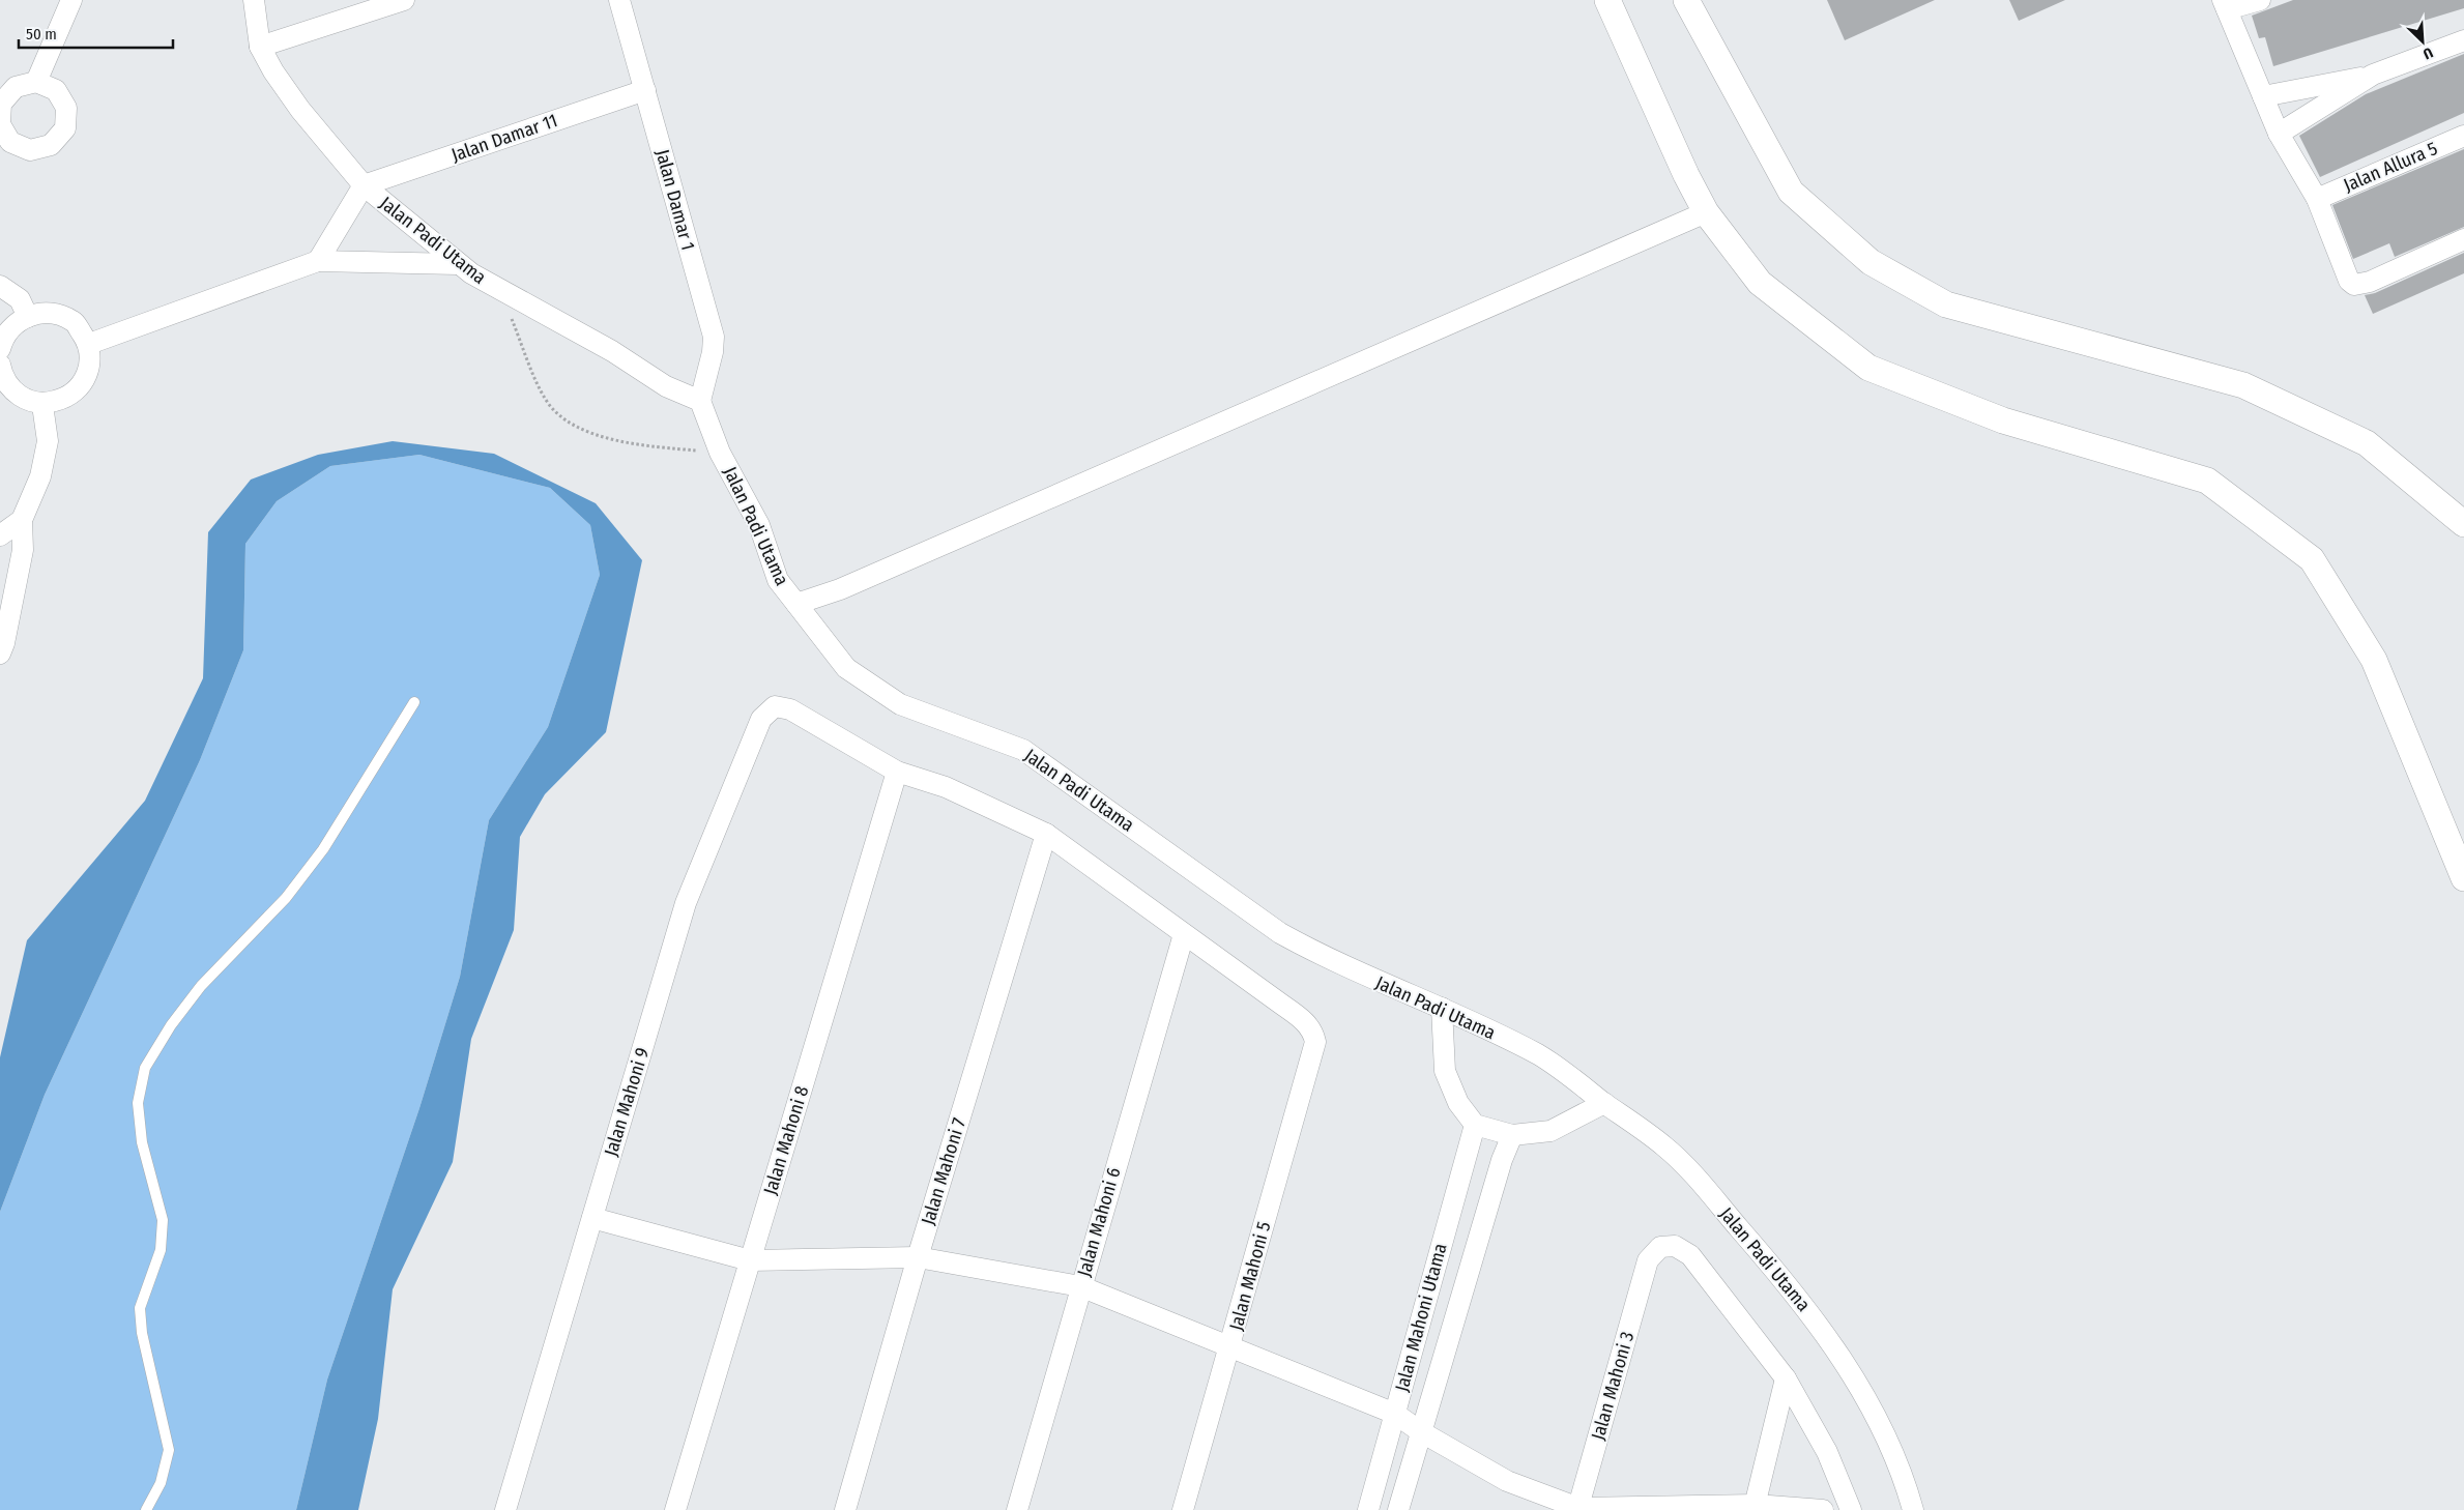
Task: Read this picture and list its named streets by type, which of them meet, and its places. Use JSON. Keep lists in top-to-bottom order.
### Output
{
  "streets": {
    "street": [
      "Jalan Damar 11",
      "Jalan Allura 5",
      "Jalan Damar 1",
      "Jalan Padi Utama",
      "Jalan Mahoni 9",
      "Jalan Mahoni 8",
      "Jalan Mahoni 7",
      "Jalan Mahoni 6",
      "Jalan Mahoni 5",
      "Jalan Mahoni Utama",
      "Jalan Mahoni 3"
    ]
  },
  "crossings": [
    ["Jalan Damar 11", "Jalan Damar 1"],
    ["Jalan Damar 11", "Jalan Padi Utama"],
    ["Jalan Damar 1", "Jalan Padi Utama"],
    ["Jalan Mahoni 9", "Jalan Mahoni 8"],
    ["Jalan Mahoni 6", "Jalan Mahoni 5"]
  ],
  "scale_bar": "50 m",
  "north": "bottom right"
}
